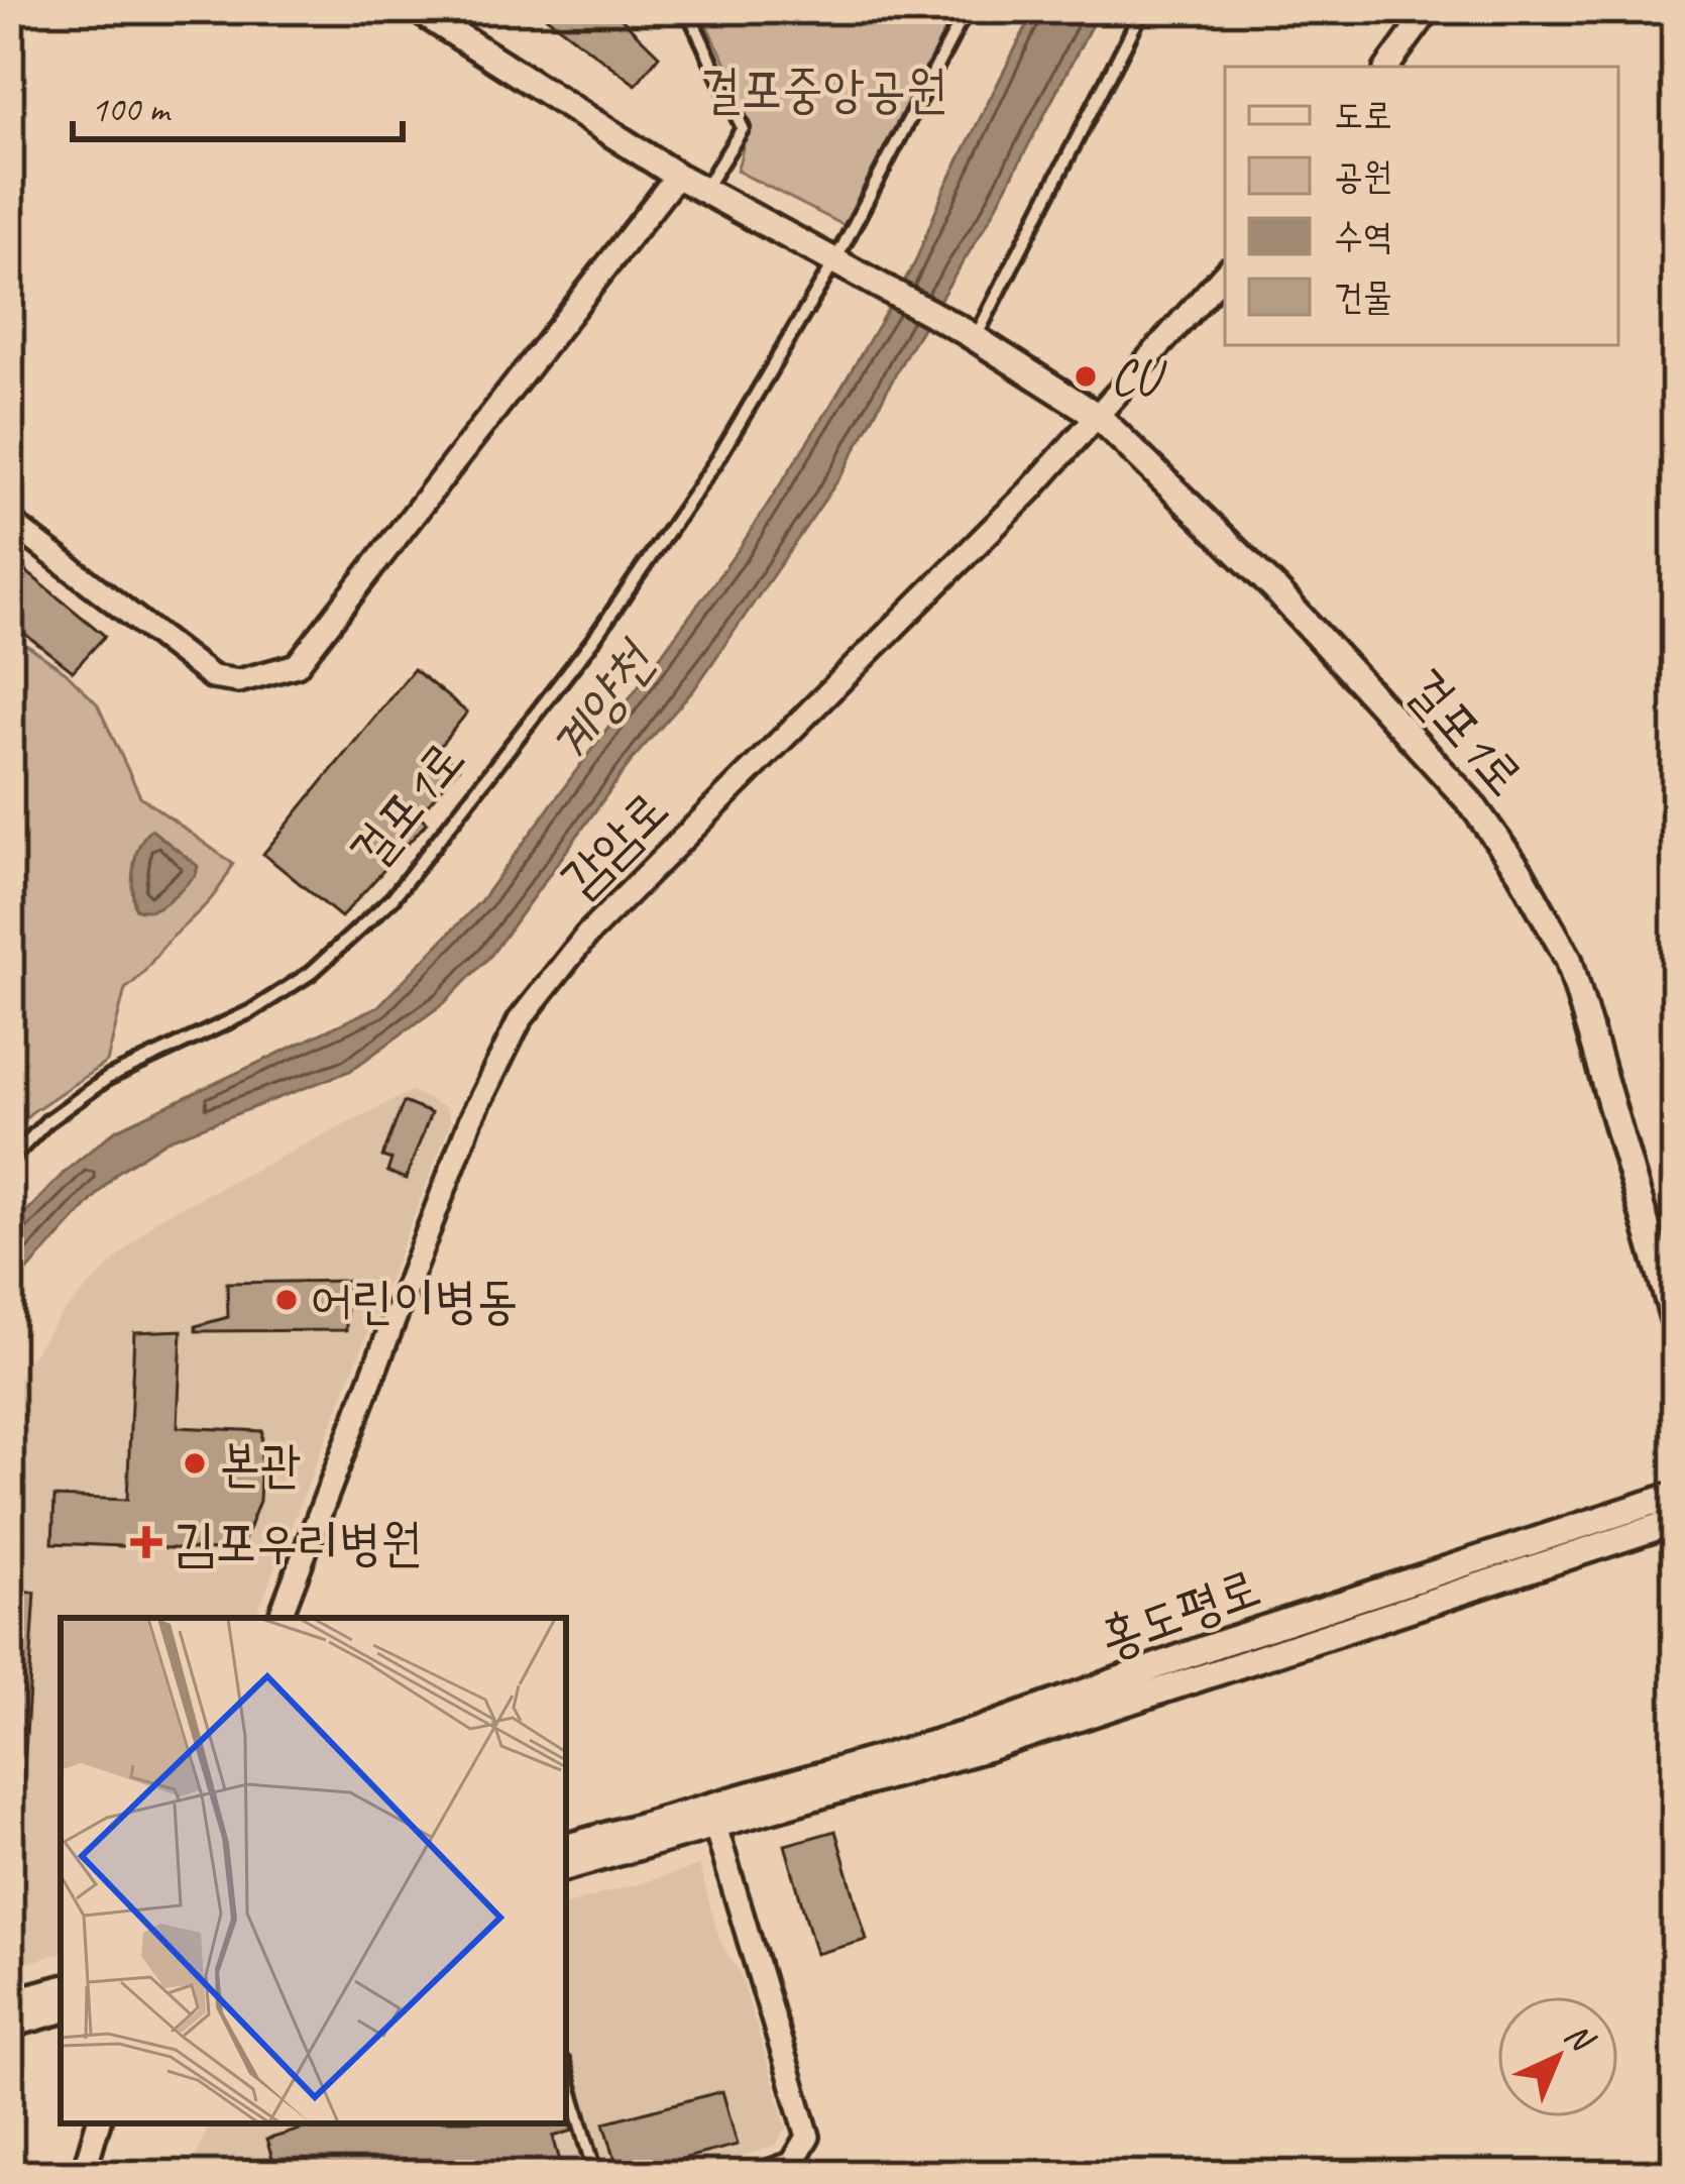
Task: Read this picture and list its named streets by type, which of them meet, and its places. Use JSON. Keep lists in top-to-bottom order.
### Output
{
  "streets": {
    "street": ["걸포1로", "감암로", "홍도평로"]
  },
  "crossings": [
    ["걸포1로", "감암로"]
  ],
  "water": ["계양천"],
  "parks": ["걸포중앙공원"],
  "places": {
    "other": ["CU", "어린이병동", "본관"],
    "health": ["김포우리병원"]
  },
  "legend": [
    "도로",
    "공원",
    "수역",
    "건물"
  ],
  "scale_bar": "100 m",
  "north": "top right"
}
